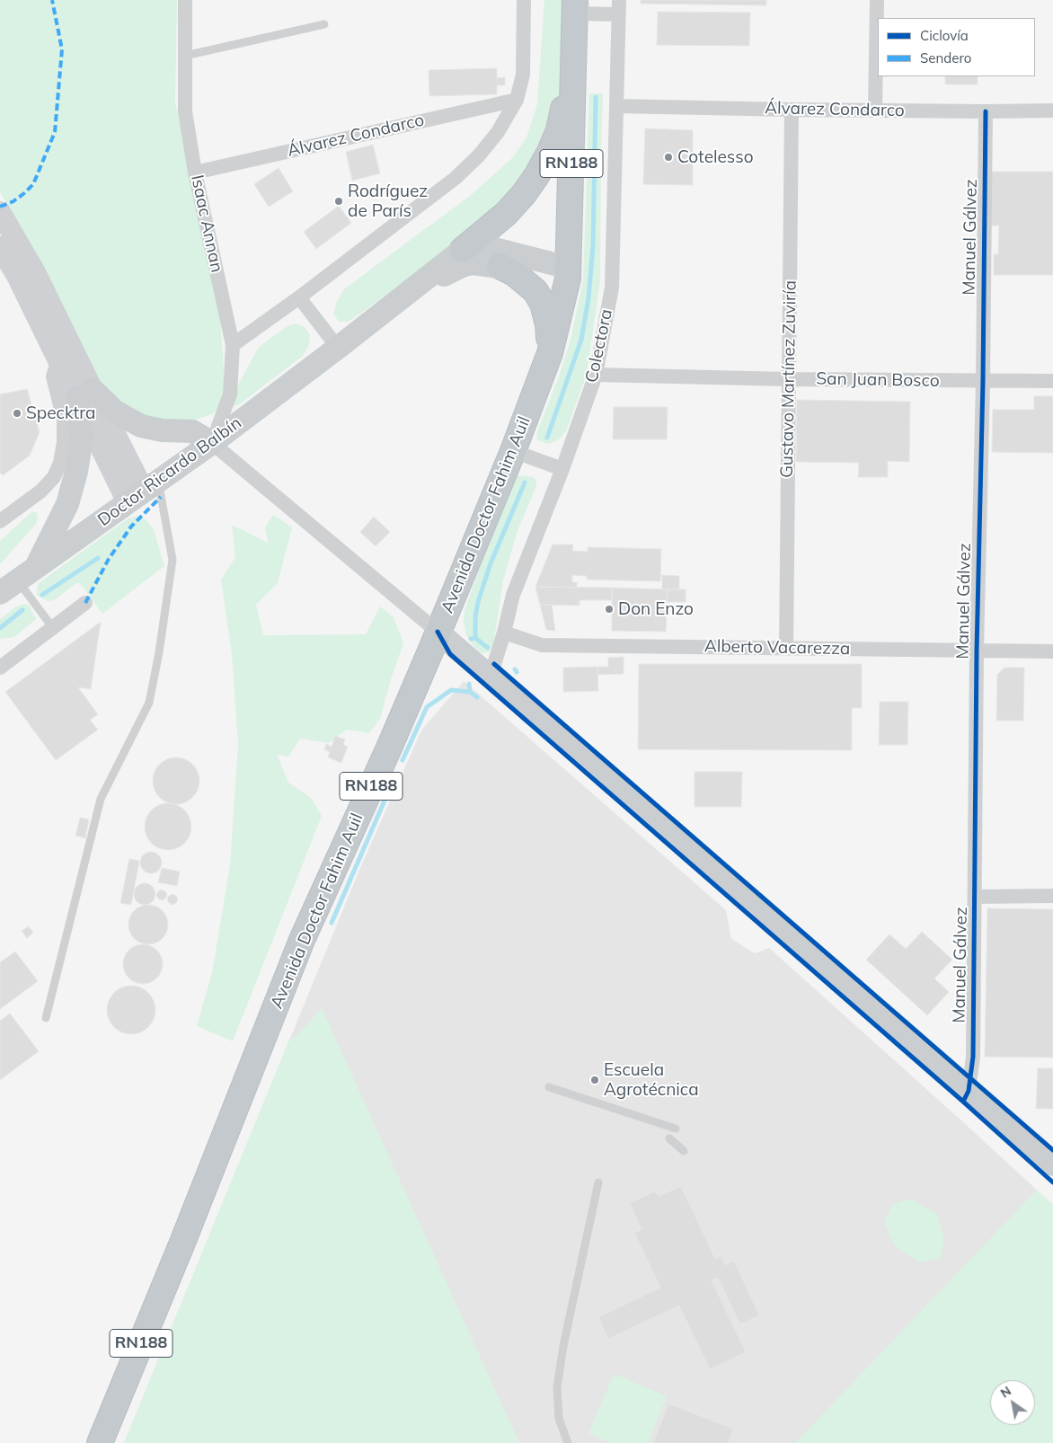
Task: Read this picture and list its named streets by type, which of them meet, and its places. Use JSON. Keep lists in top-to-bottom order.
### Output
{
  "streets": {
    "highway": ["RN188", "Avenida Doctor Fahim Auil"],
    "main road": ["Doctor Ricardo Balbín"],
    "street": [
      "Álvarez Condarco",
      "Isaac Annan",
      "Manuel Gálvez",
      "Colectora",
      "Gustavo Martínez Zuviría",
      "San Juan Bosco",
      "Alberto Vacarezza"
    ]
  },
  "crossings": [
    ["Álvarez Condarco", "Isaac Annan"],
    ["Álvarez Condarco", "Manuel Gálvez"],
    ["Álvarez Condarco", "Colectora"],
    ["Álvarez Condarco", "Gustavo Martínez Zuviría"],
    ["RN188", "Doctor Ricardo Balbín"],
    ["RN188", "Avenida Doctor Fahim Auil"],
    ["Isaac Annan", "Doctor Ricardo Balbín"],
    ["Manuel Gálvez", "San Juan Bosco"],
    ["Manuel Gálvez", "Alberto Vacarezza"],
    ["Colectora", "San Juan Bosco"],
    ["Colectora", "Alberto Vacarezza"],
    ["Gustavo Martínez Zuviría", "San Juan Bosco"],
    ["Gustavo Martínez Zuviría", "Alberto Vacarezza"],
    ["Doctor Ricardo Balbín", "Avenida Doctor Fahim Auil"]
  ],
  "places": [
    "Cotelesso",
    "Rodríguez de París",
    "Specktra",
    "Don Enzo",
    "Escuela Agrotécnica"
  ],
  "legend": ["Ciclovía", "Sendero"],
  "north": "top left"
}
